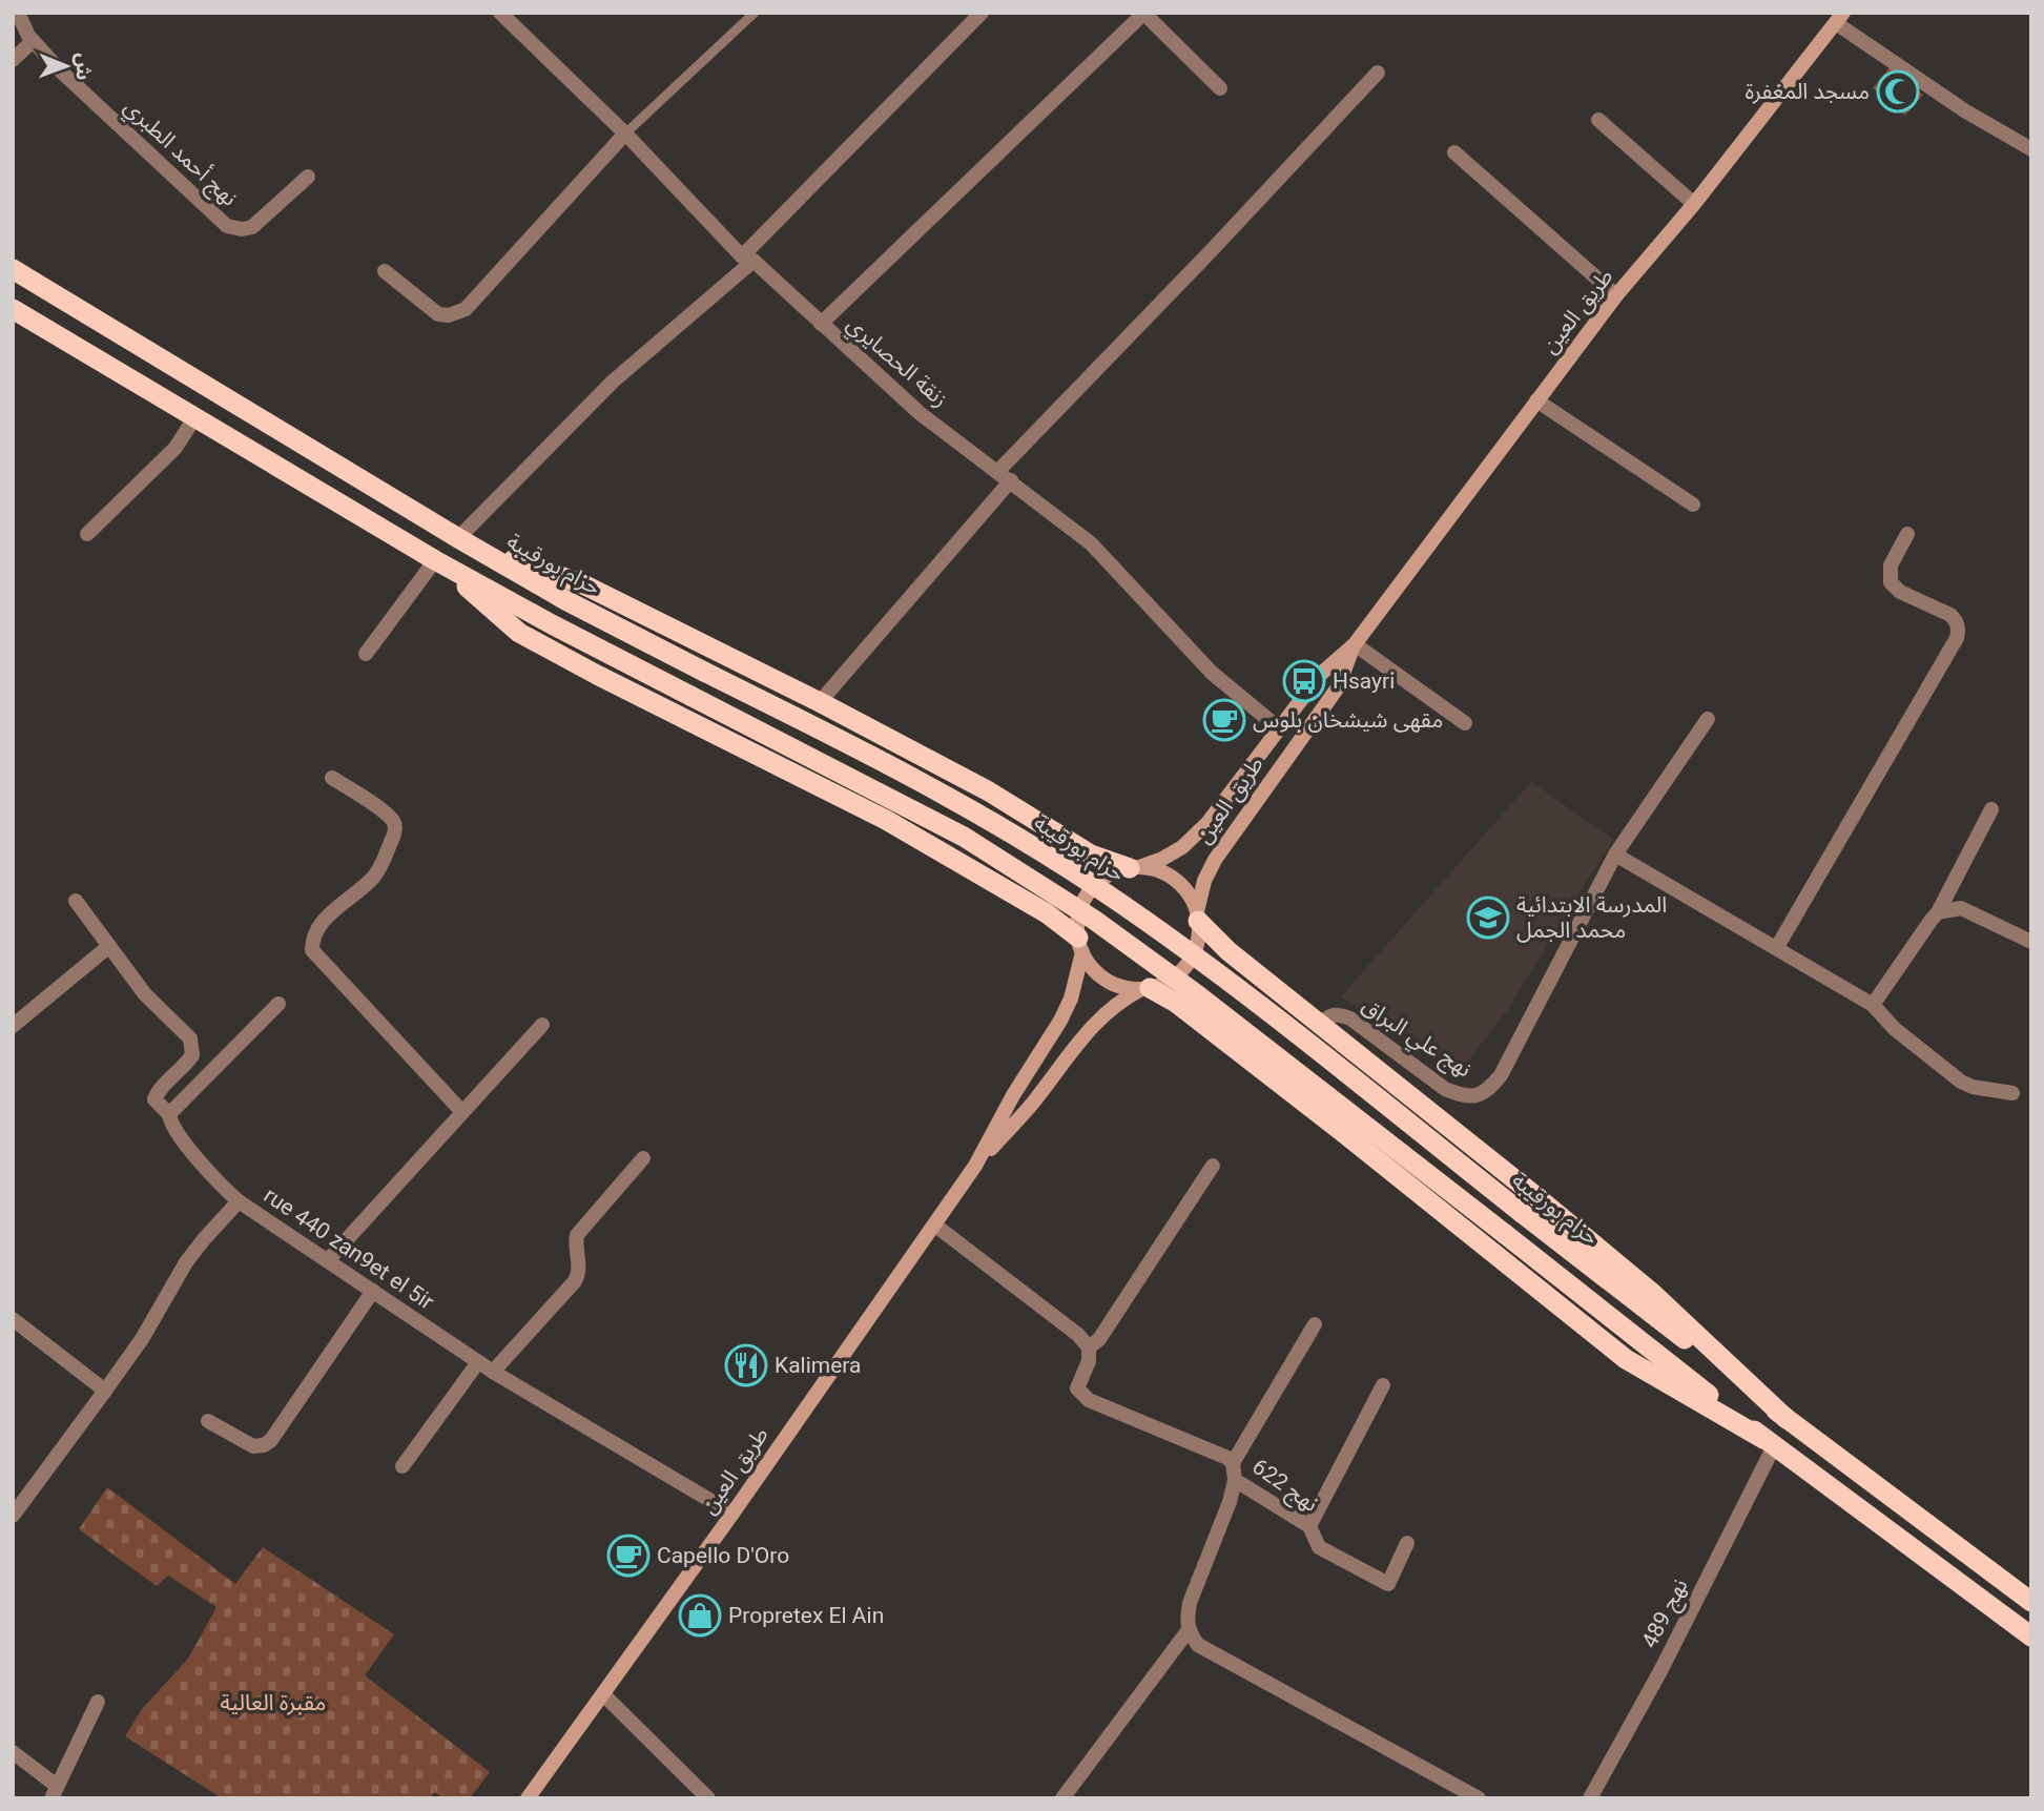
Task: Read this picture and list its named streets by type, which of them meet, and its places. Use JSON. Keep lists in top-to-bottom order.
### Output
{
  "streets": {
    "highway": ["حزام بورقيبة"],
    "main road": ["طريق العين"],
    "street": [
      "نهج أحمد الطبري",
      "زنقة الحصايري",
      "نهج علي البراق",
      "rue 440 zan9et el 5ir",
      "نهج 622",
      "نهج 489"
    ]
  },
  "crossings": [
    ["طريق العين", "زنقة الحصايري"],
    ["طريق العين", "rue 440 zan9et el 5ir"]
  ],
  "parks": ["مقبرة العالية"],
  "places": {
    "mosque": ["مسجد المغفرة"],
    "bus stop": ["Hsayri"],
    "cafe": ["مقهى شيشخان بلوس", "Capello D'Oro"],
    "school or university": ["المدرسة الابتدائية محمد الجمل"],
    "restaurant": ["Kalimera"],
    "shop": ["Propretex El Ain"]
  },
  "north": "right"
}
